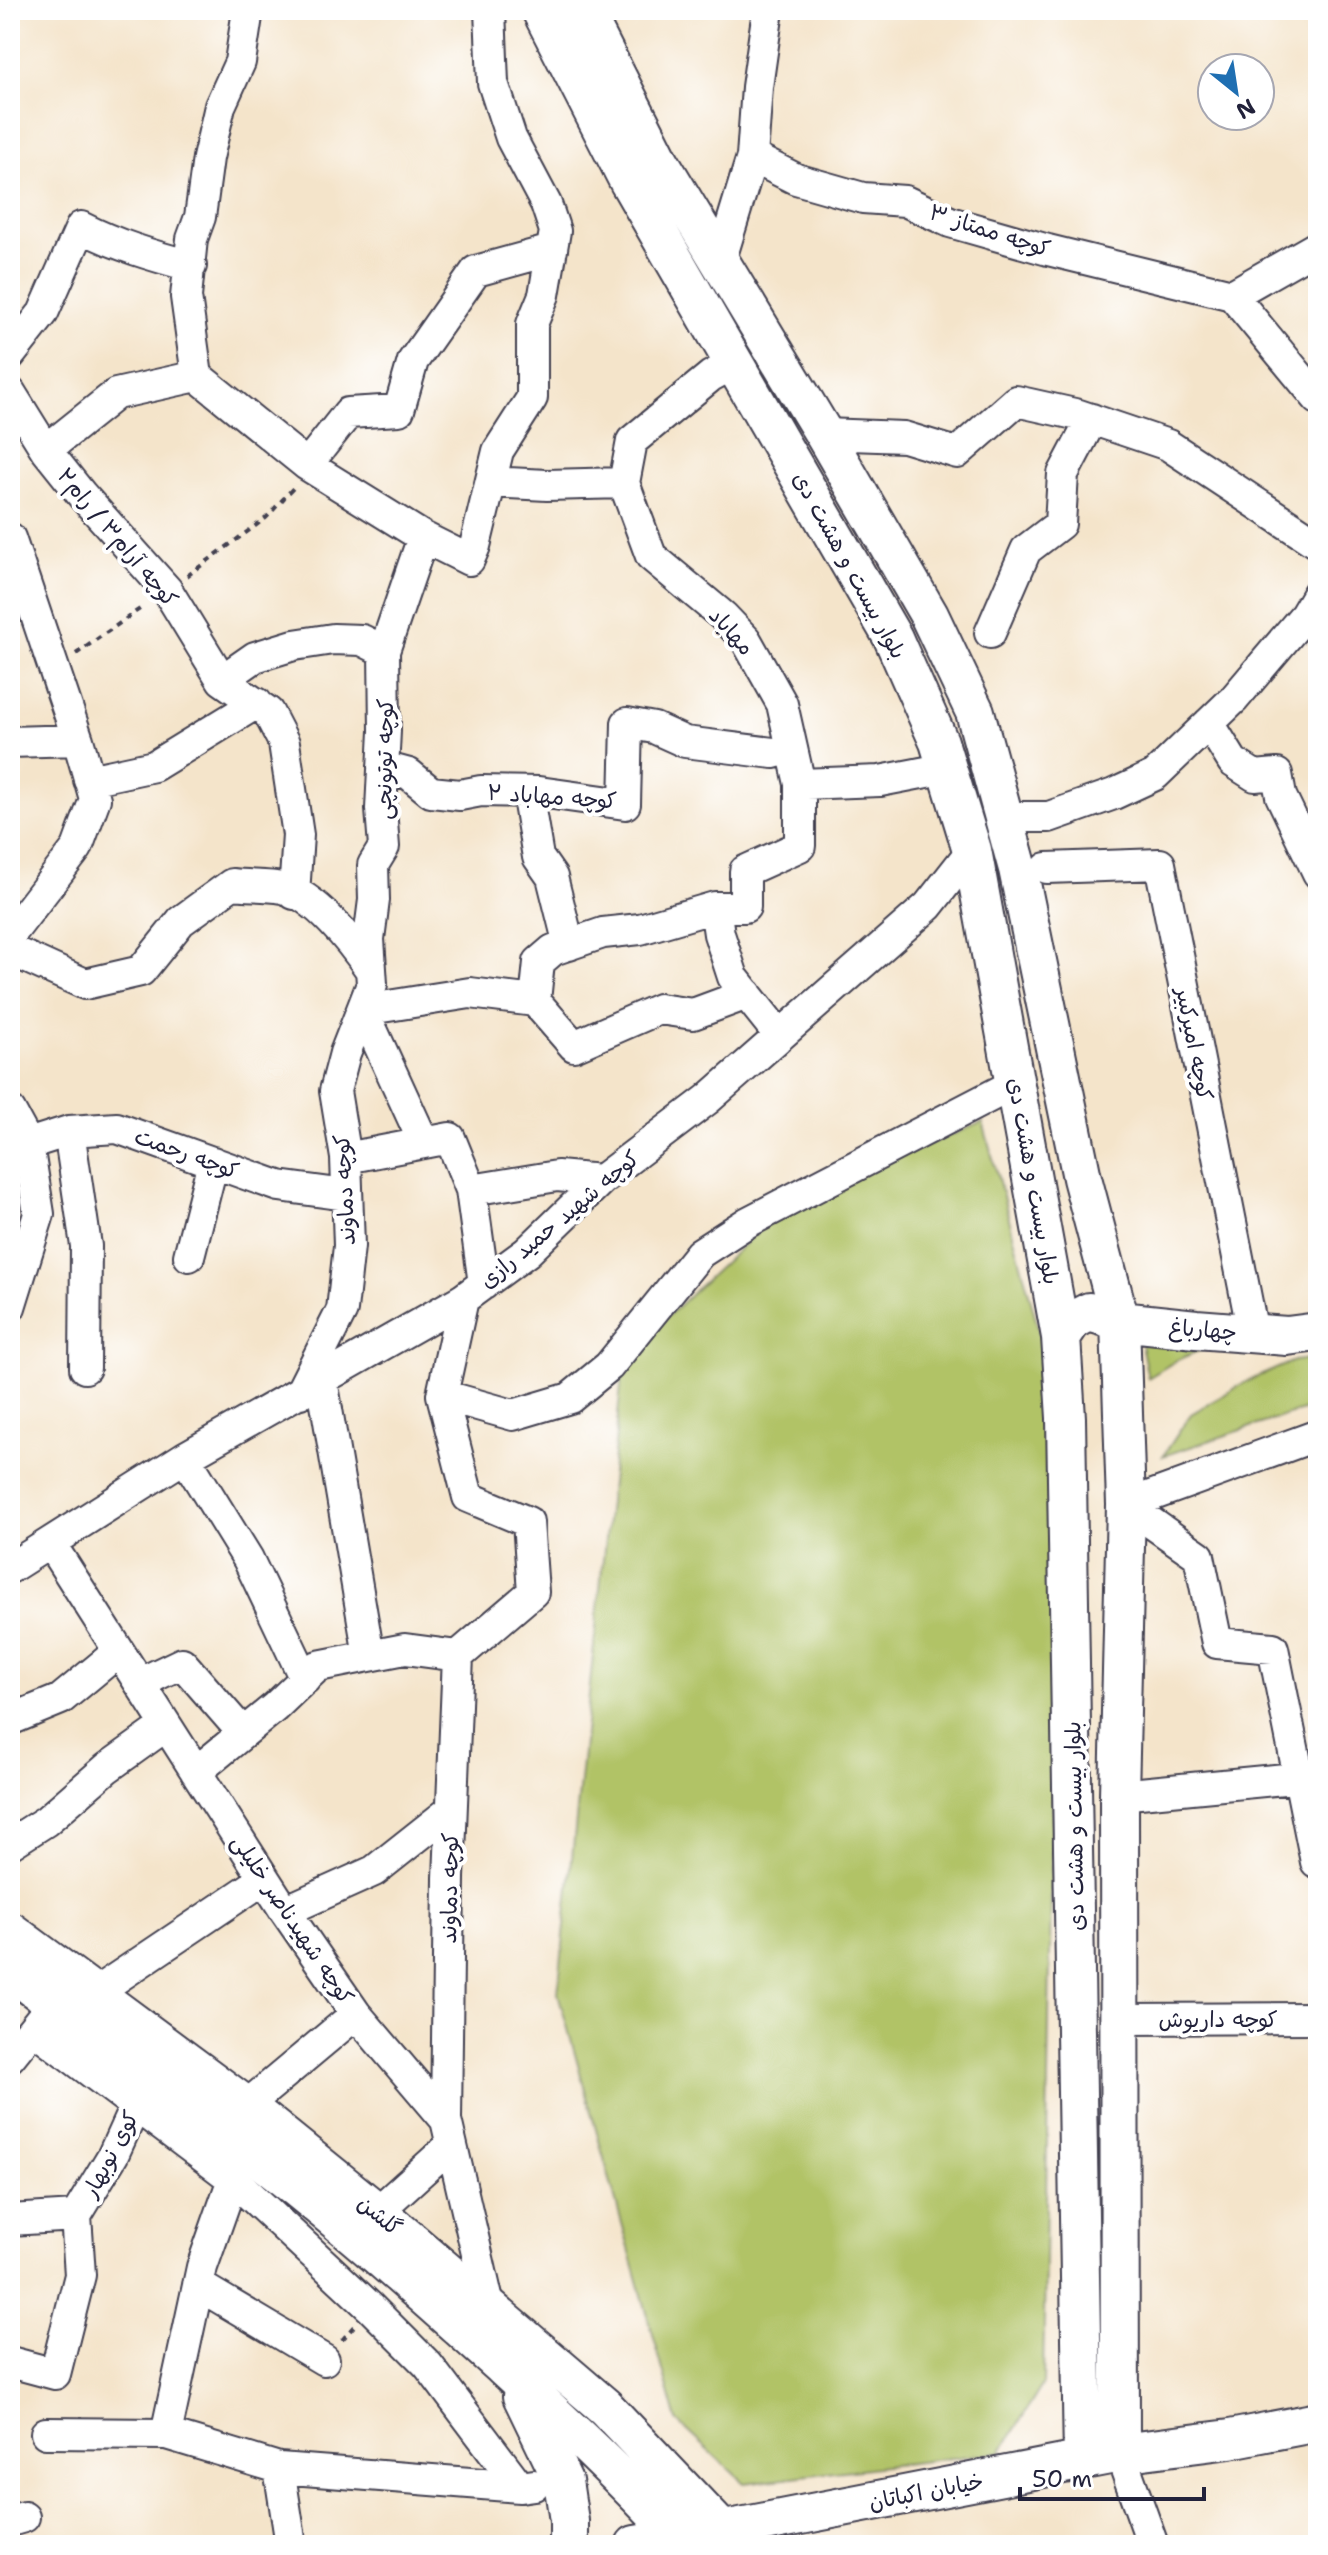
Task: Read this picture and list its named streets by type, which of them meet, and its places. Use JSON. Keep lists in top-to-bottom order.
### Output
{
  "streets": {
    "main road": [
      "بلوار بیست و هشت دی",
      "چهارباغ",
      "گلشن",
      "خیابان اکباتان"
    ],
    "street": [
      "کوچه ممتاز ۳",
      "کوچه آرام۳ / رام۲",
      "مهاباد",
      "کوچه توتونچی",
      "کوچه مهاباد ۲",
      "کوچه امیرکبیر",
      "کوچه رحمت",
      "کوچه دماوند",
      "کوچه شهید حمید رازی",
      "کوچه شهیدناصر خلیلی",
      "کوچه داریوش",
      "کوی نوبهار"
    ]
  },
  "crossings": [
    ["بلوار بیست و هشت دی", "کوچه شهید حمید رازی"],
    ["بلوار بیست و هشت دی", "چهارباغ"],
    ["بلوار بیست و هشت دی", "کوچه داریوش"],
    ["بلوار بیست و هشت دی", "خیابان اکباتان"],
    ["مهاباد", "کوچه مهاباد ۲"],
    ["کوچه توتونچی", "کوچه مهاباد ۲"],
    ["کوچه توتونچی", "کوچه دماوند"],
    ["کوچه امیرکبیر", "چهارباغ"],
    ["کوچه رحمت", "کوچه دماوند"],
    ["کوچه دماوند", "کوچه شهید حمید رازی"],
    ["کوچه دماوند", "کوچه شهیدناصر خلیلی"],
    ["کوچه شهید حمید رازی", "کوچه شهیدناصر خلیلی"],
    ["کوچه شهیدناصر خلیلی", "گلشن"],
    ["کوی نوبهار", "گلشن"],
    ["گلشن", "خیابان اکباتان"]
  ],
  "scale_bar": "50 m",
  "north": "bottom right"
}
